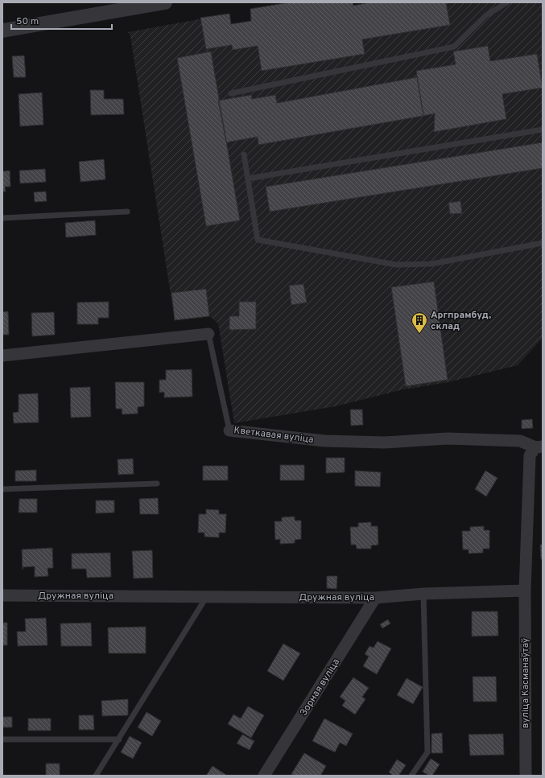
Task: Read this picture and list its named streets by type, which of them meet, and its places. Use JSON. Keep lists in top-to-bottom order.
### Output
{
  "streets": {
    "street": [
      "Кветкавая вуліца",
      "Дружная вуліца",
      "вуліца Касманаўтаў",
      "Зорная вуліца"
    ]
  },
  "crossings": [
    ["Дружная вуліца", "вуліца Касманаўтаў"],
    ["Дружная вуліца", "Зорная вуліца"]
  ],
  "places": {
    "building": ["Аргпрамбуд, склад"]
  },
  "scale_bar": "50 m"
}
